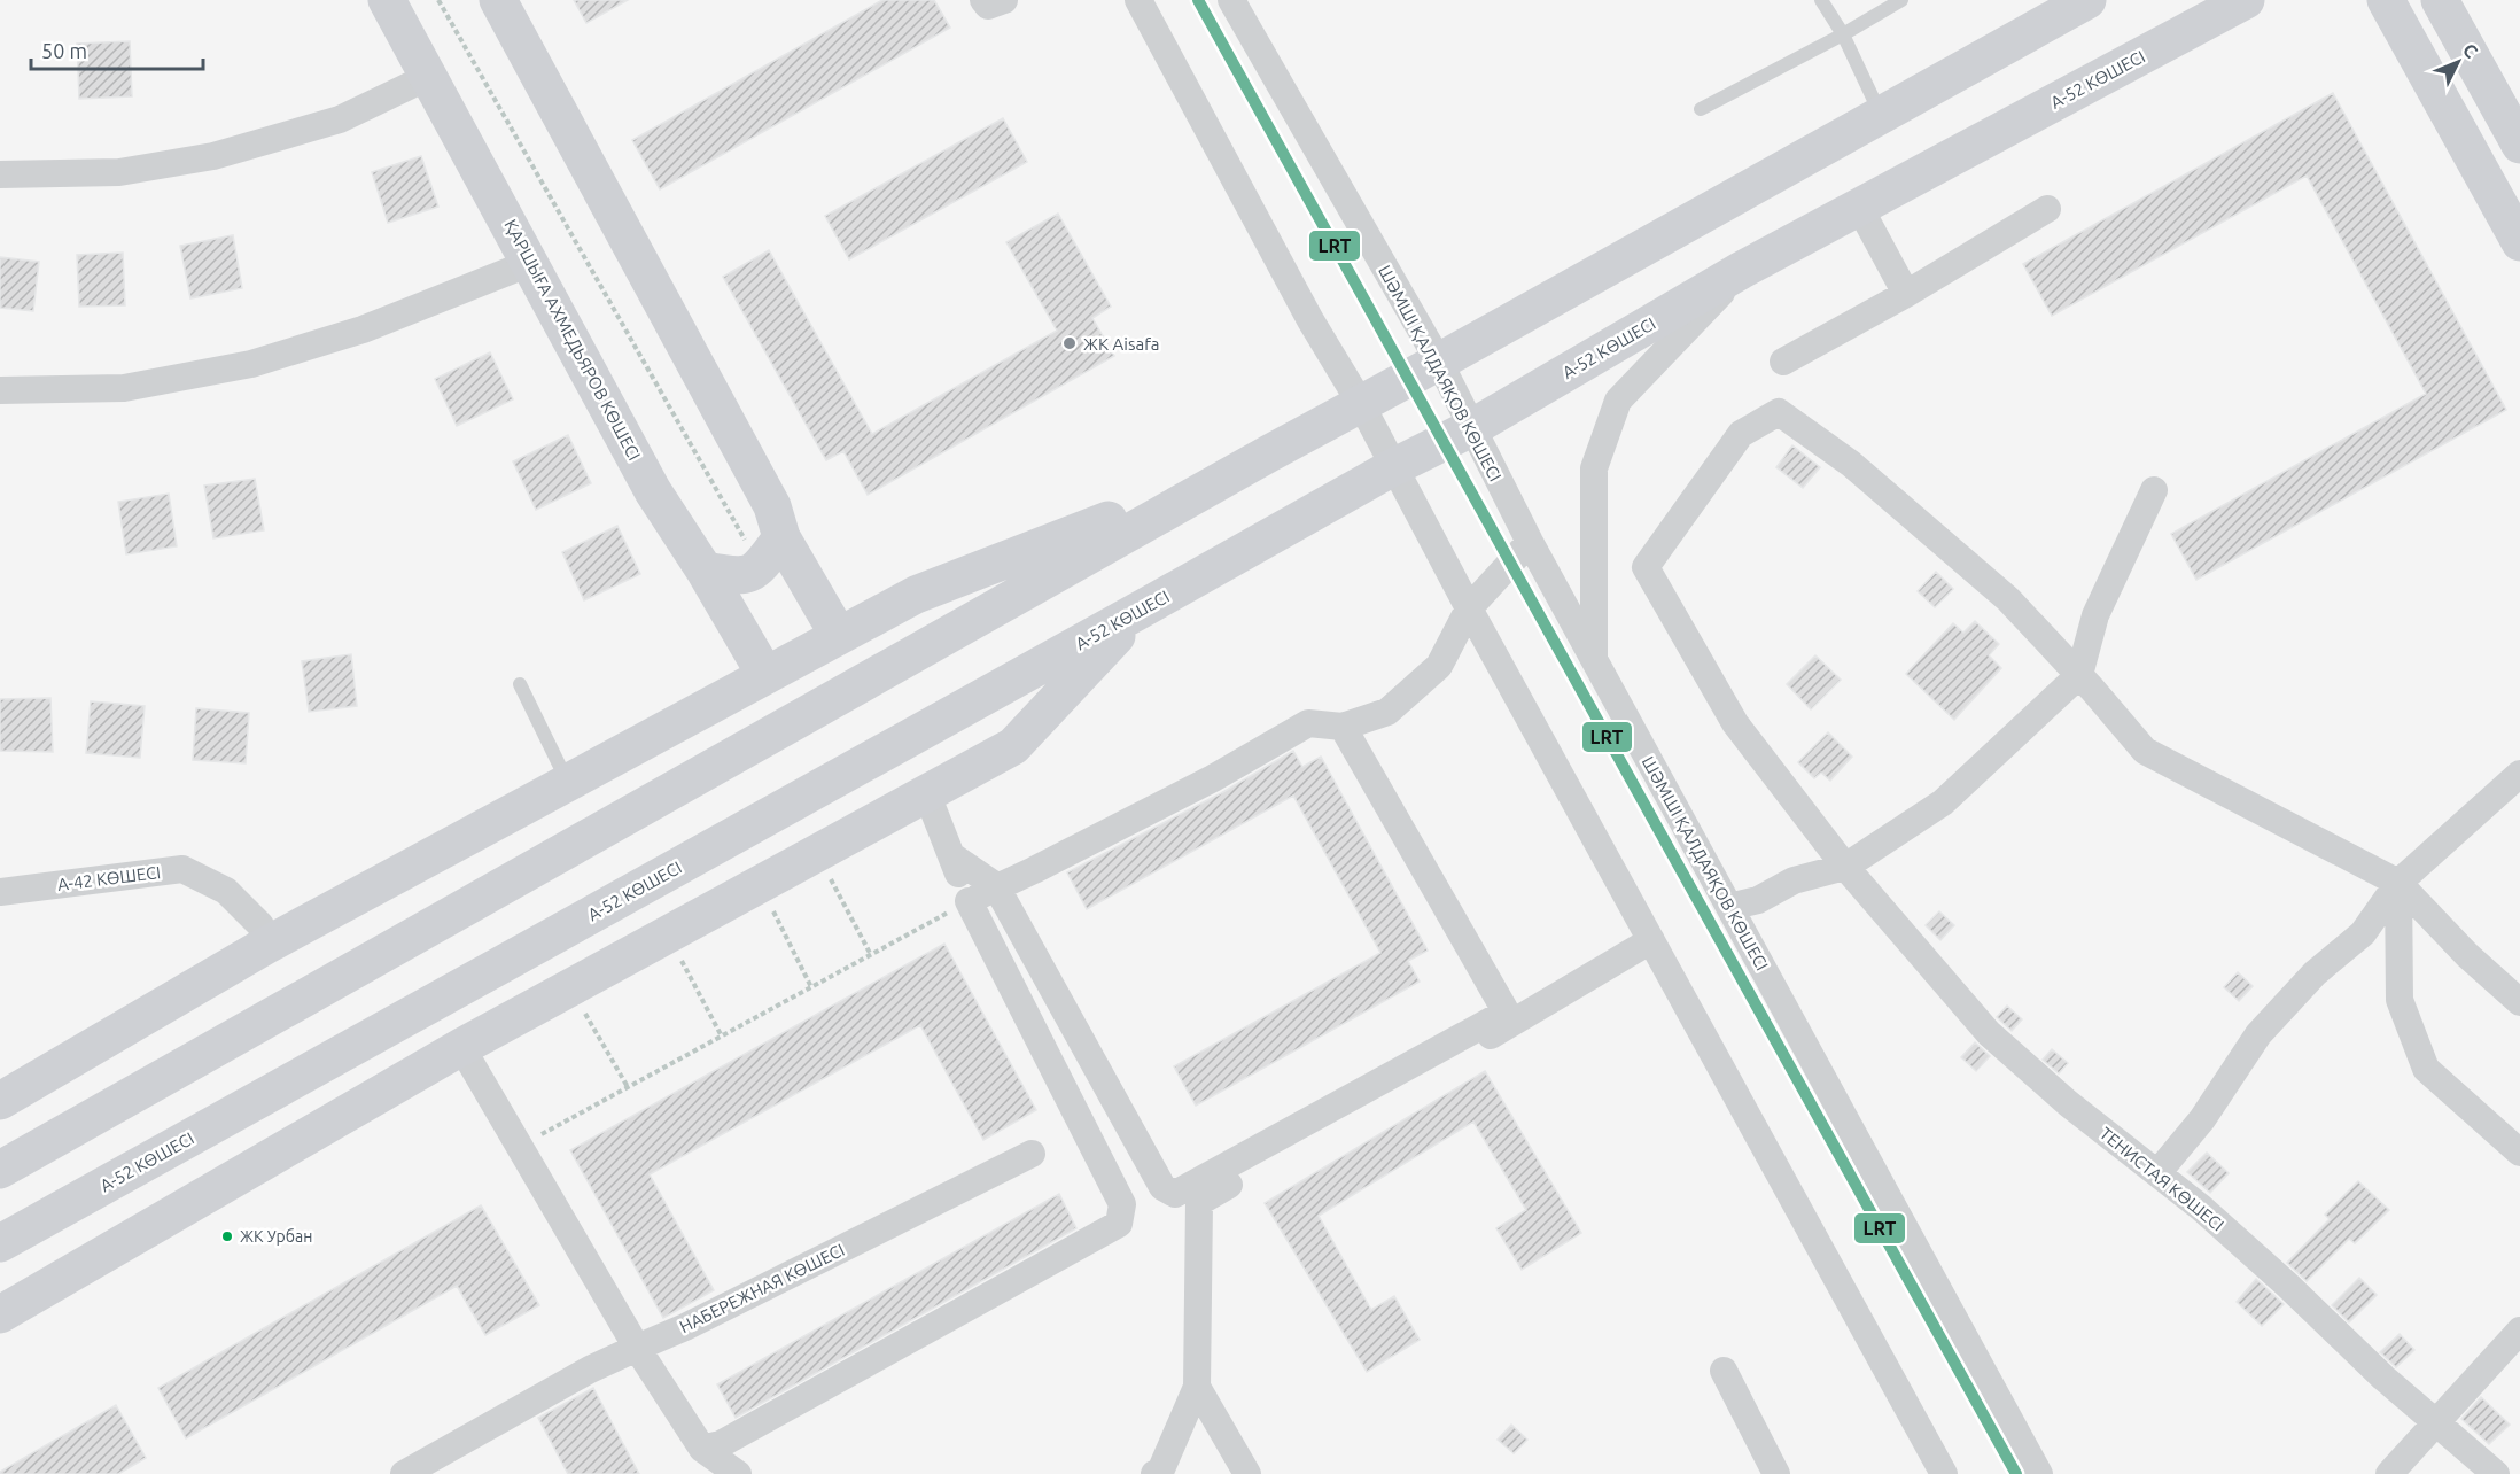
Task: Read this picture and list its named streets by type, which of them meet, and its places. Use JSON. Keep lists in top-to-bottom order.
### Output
{
  "streets": {
    "main road": ["А-52 КӨШЕСІ", "ҚАРШЫҒА АХМЕДЬЯРОВ КӨШЕСІ"],
    "street": [
      "ШӘМШІ ҚАЛДАЯҚОВ КӨШЕСІ",
      "А-42 КӨШЕСІ",
      "ТЕНИСТАЯ КӨШЕСІ",
      "НАБЕРЕЖНАЯ КӨШЕСІ"
    ]
  },
  "crossings": [
    ["А-52 КӨШЕСІ", "ШӘМШІ ҚАЛДАЯҚОВ КӨШЕСІ"]
  ],
  "places": ["ЖК Aisafa", "ЖК Урбан"],
  "lines": ["transit line LRT"],
  "scale_bar": "50 m",
  "north": "top right"
}
